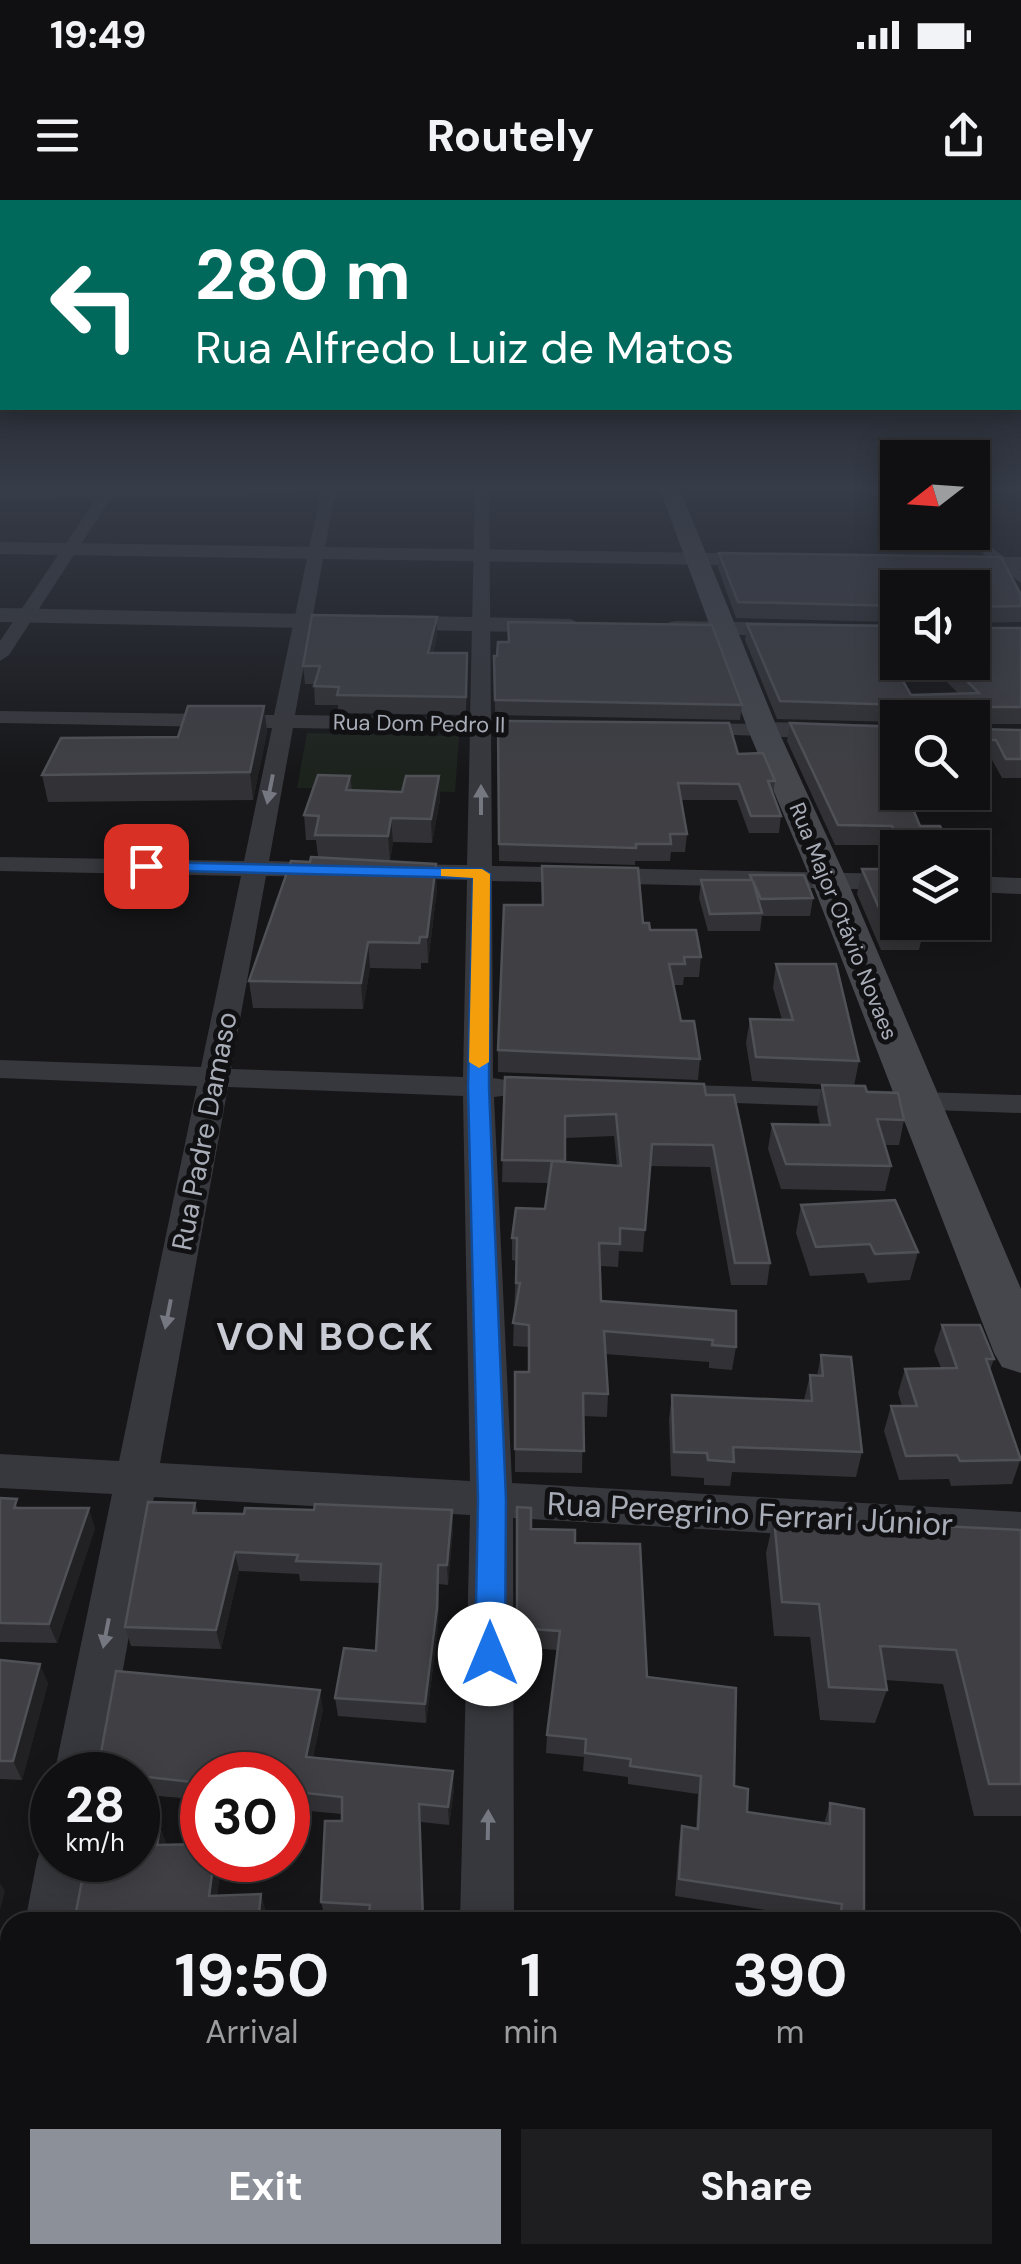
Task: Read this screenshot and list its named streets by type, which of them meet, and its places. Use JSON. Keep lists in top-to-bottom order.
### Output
{
  "streets": {
    "main road": ["Rua Major Otávio Novaes"],
    "street": ["Rua Dom Pedro II", "Rua Padre Damaso", "Rua Peregrino Ferrari Júnior"]
  },
  "crossings": [
    ["Rua Dom Pedro II", "Rua Padre Damaso"],
    ["Rua Padre Damaso", "Rua Peregrino Ferrari Júnior"]
  ],
  "districts": ["VON BOCK"],
  "north": "left",
  "page": {
    "status": "19:49",
    "header": "Routely",
    "turn": ["280 m", "Rua Alfredo Luiz de Matos"],
    "speed": "28 km/h",
    "limit": "30",
    "eta": [
      "19:50",
      "Arrival",
      "1",
      "min",
      "390",
      "m"
    ],
    "buttons": ["Exit", "Share"]
  }
}
